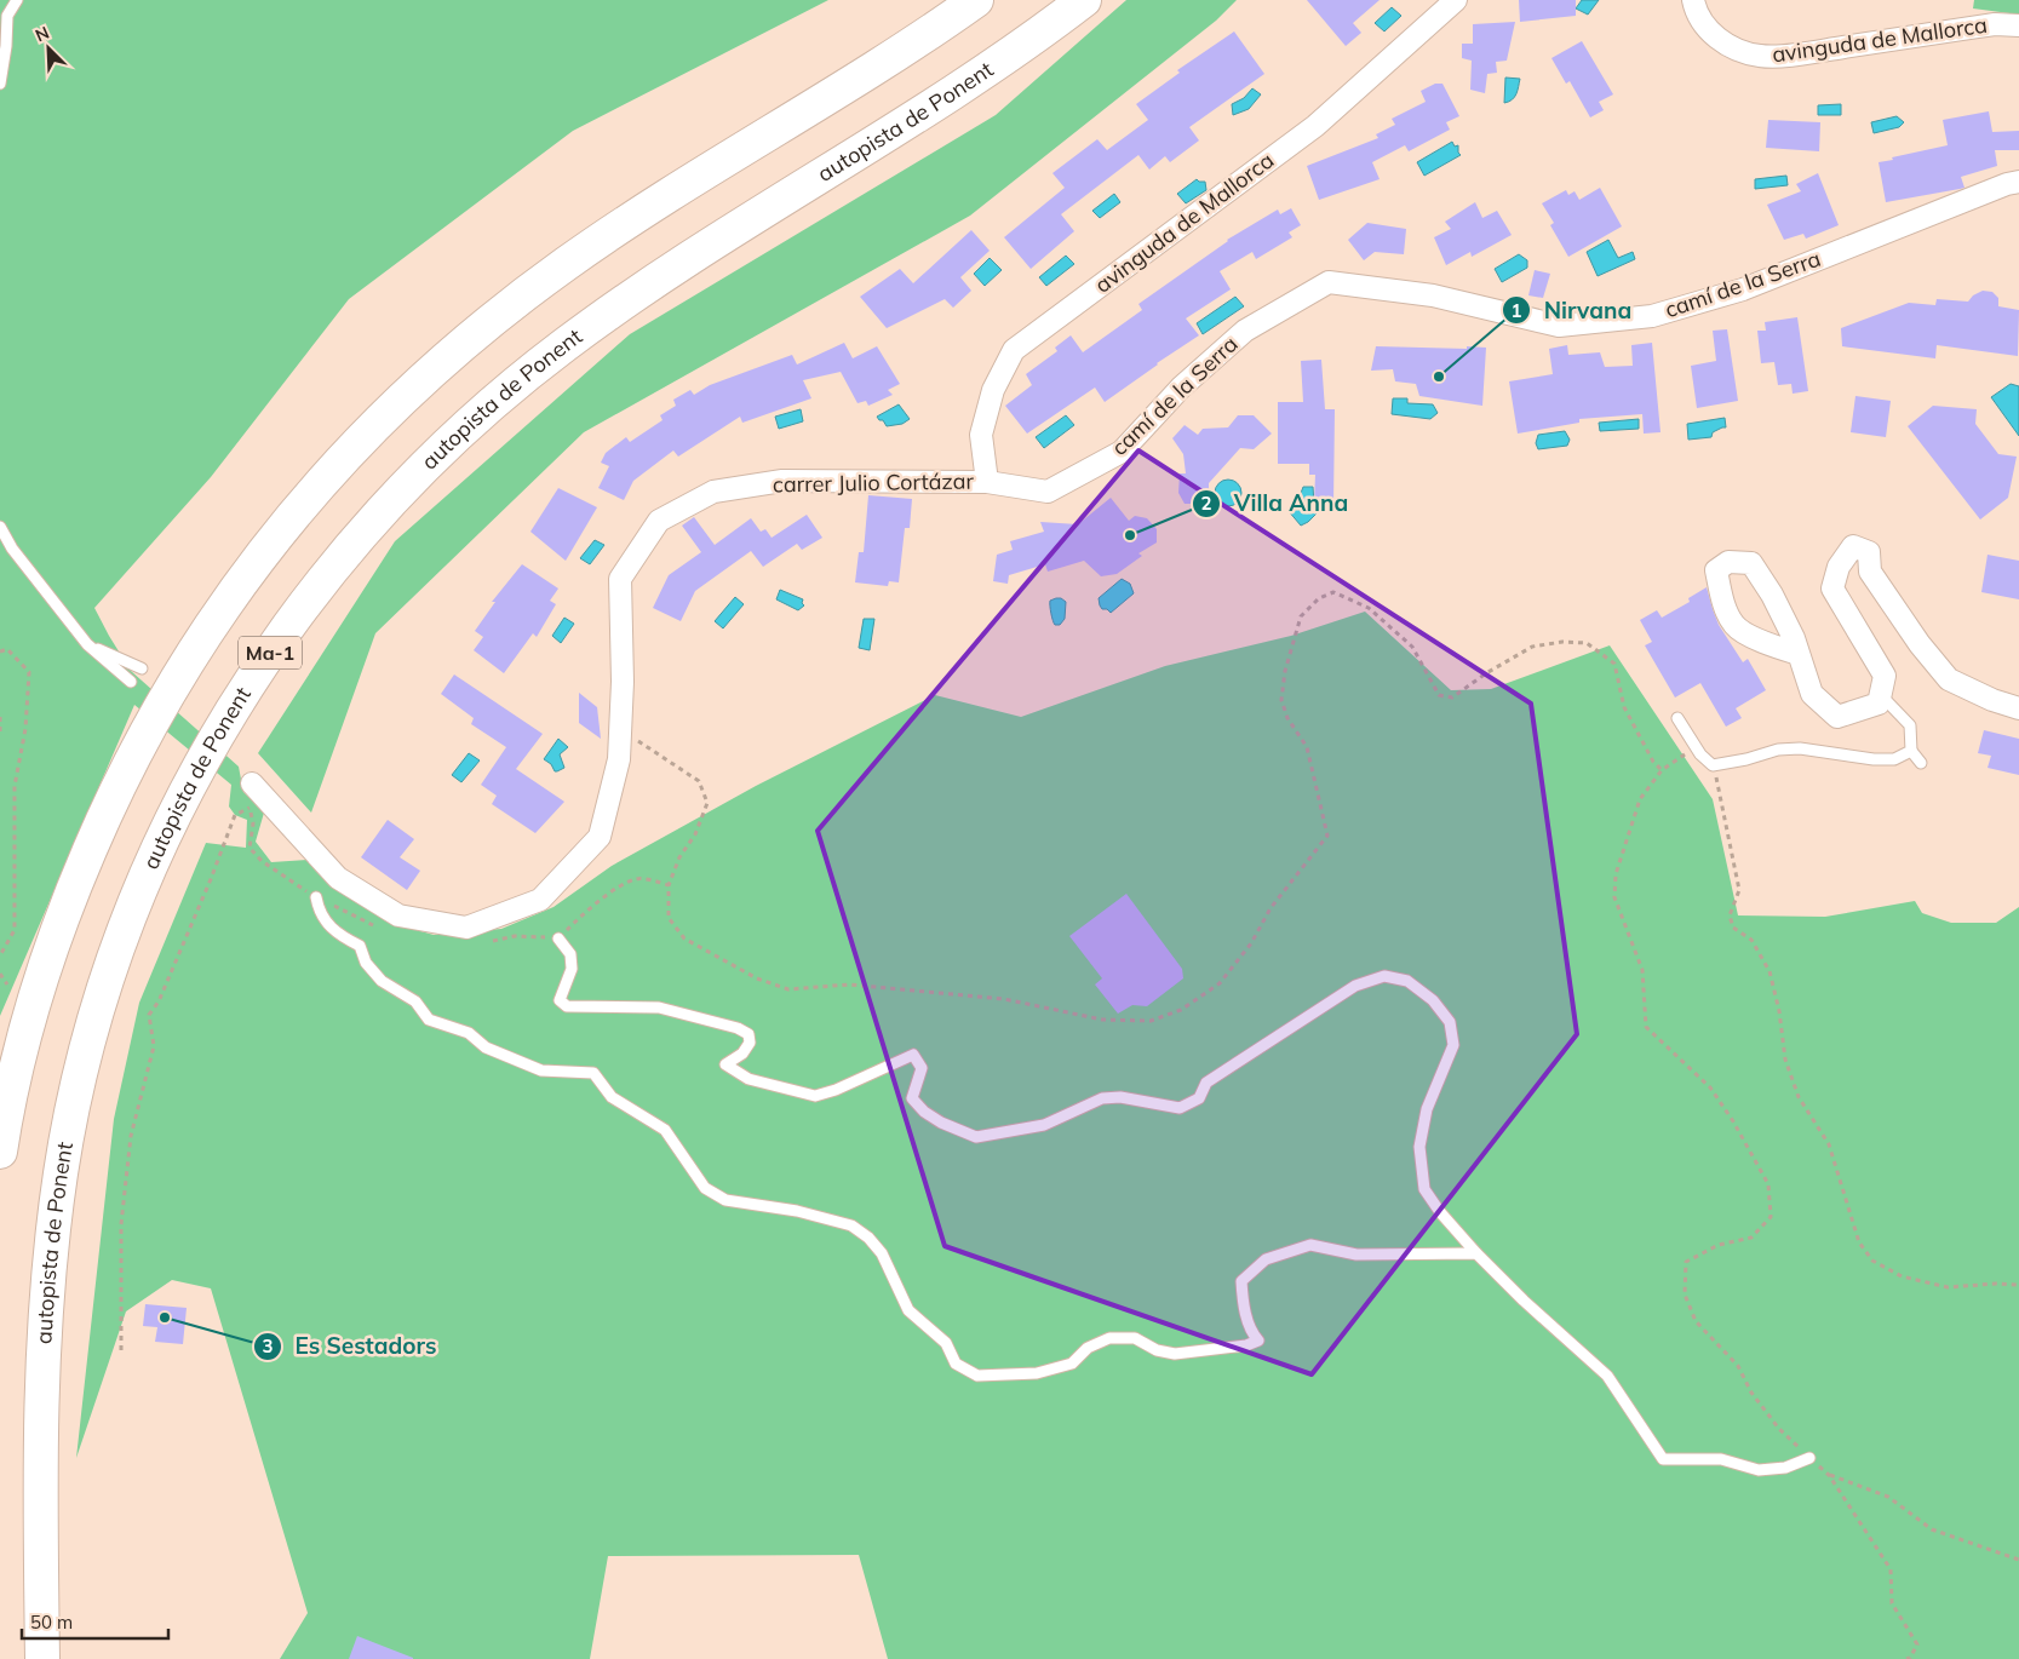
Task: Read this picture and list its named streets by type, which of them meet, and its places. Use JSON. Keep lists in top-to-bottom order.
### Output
{
  "streets": {
    "highway": ["autopista de Ponent", "Ma-1"],
    "street": ["avinguda de Mallorca", "camí de la Serra", "carrer Julio Cortázar"]
  },
  "crossings": [
    ["avinguda de Mallorca", "camí de la Serra"],
    ["avinguda de Mallorca", "carrer Julio Cortázar"],
    ["camí de la Serra", "carrer Julio Cortázar"]
  ],
  "places": ["Nirvana", "Villa Anna", "Es Sestadors"],
  "scale_bar": "50 m",
  "north": "top left"
}
